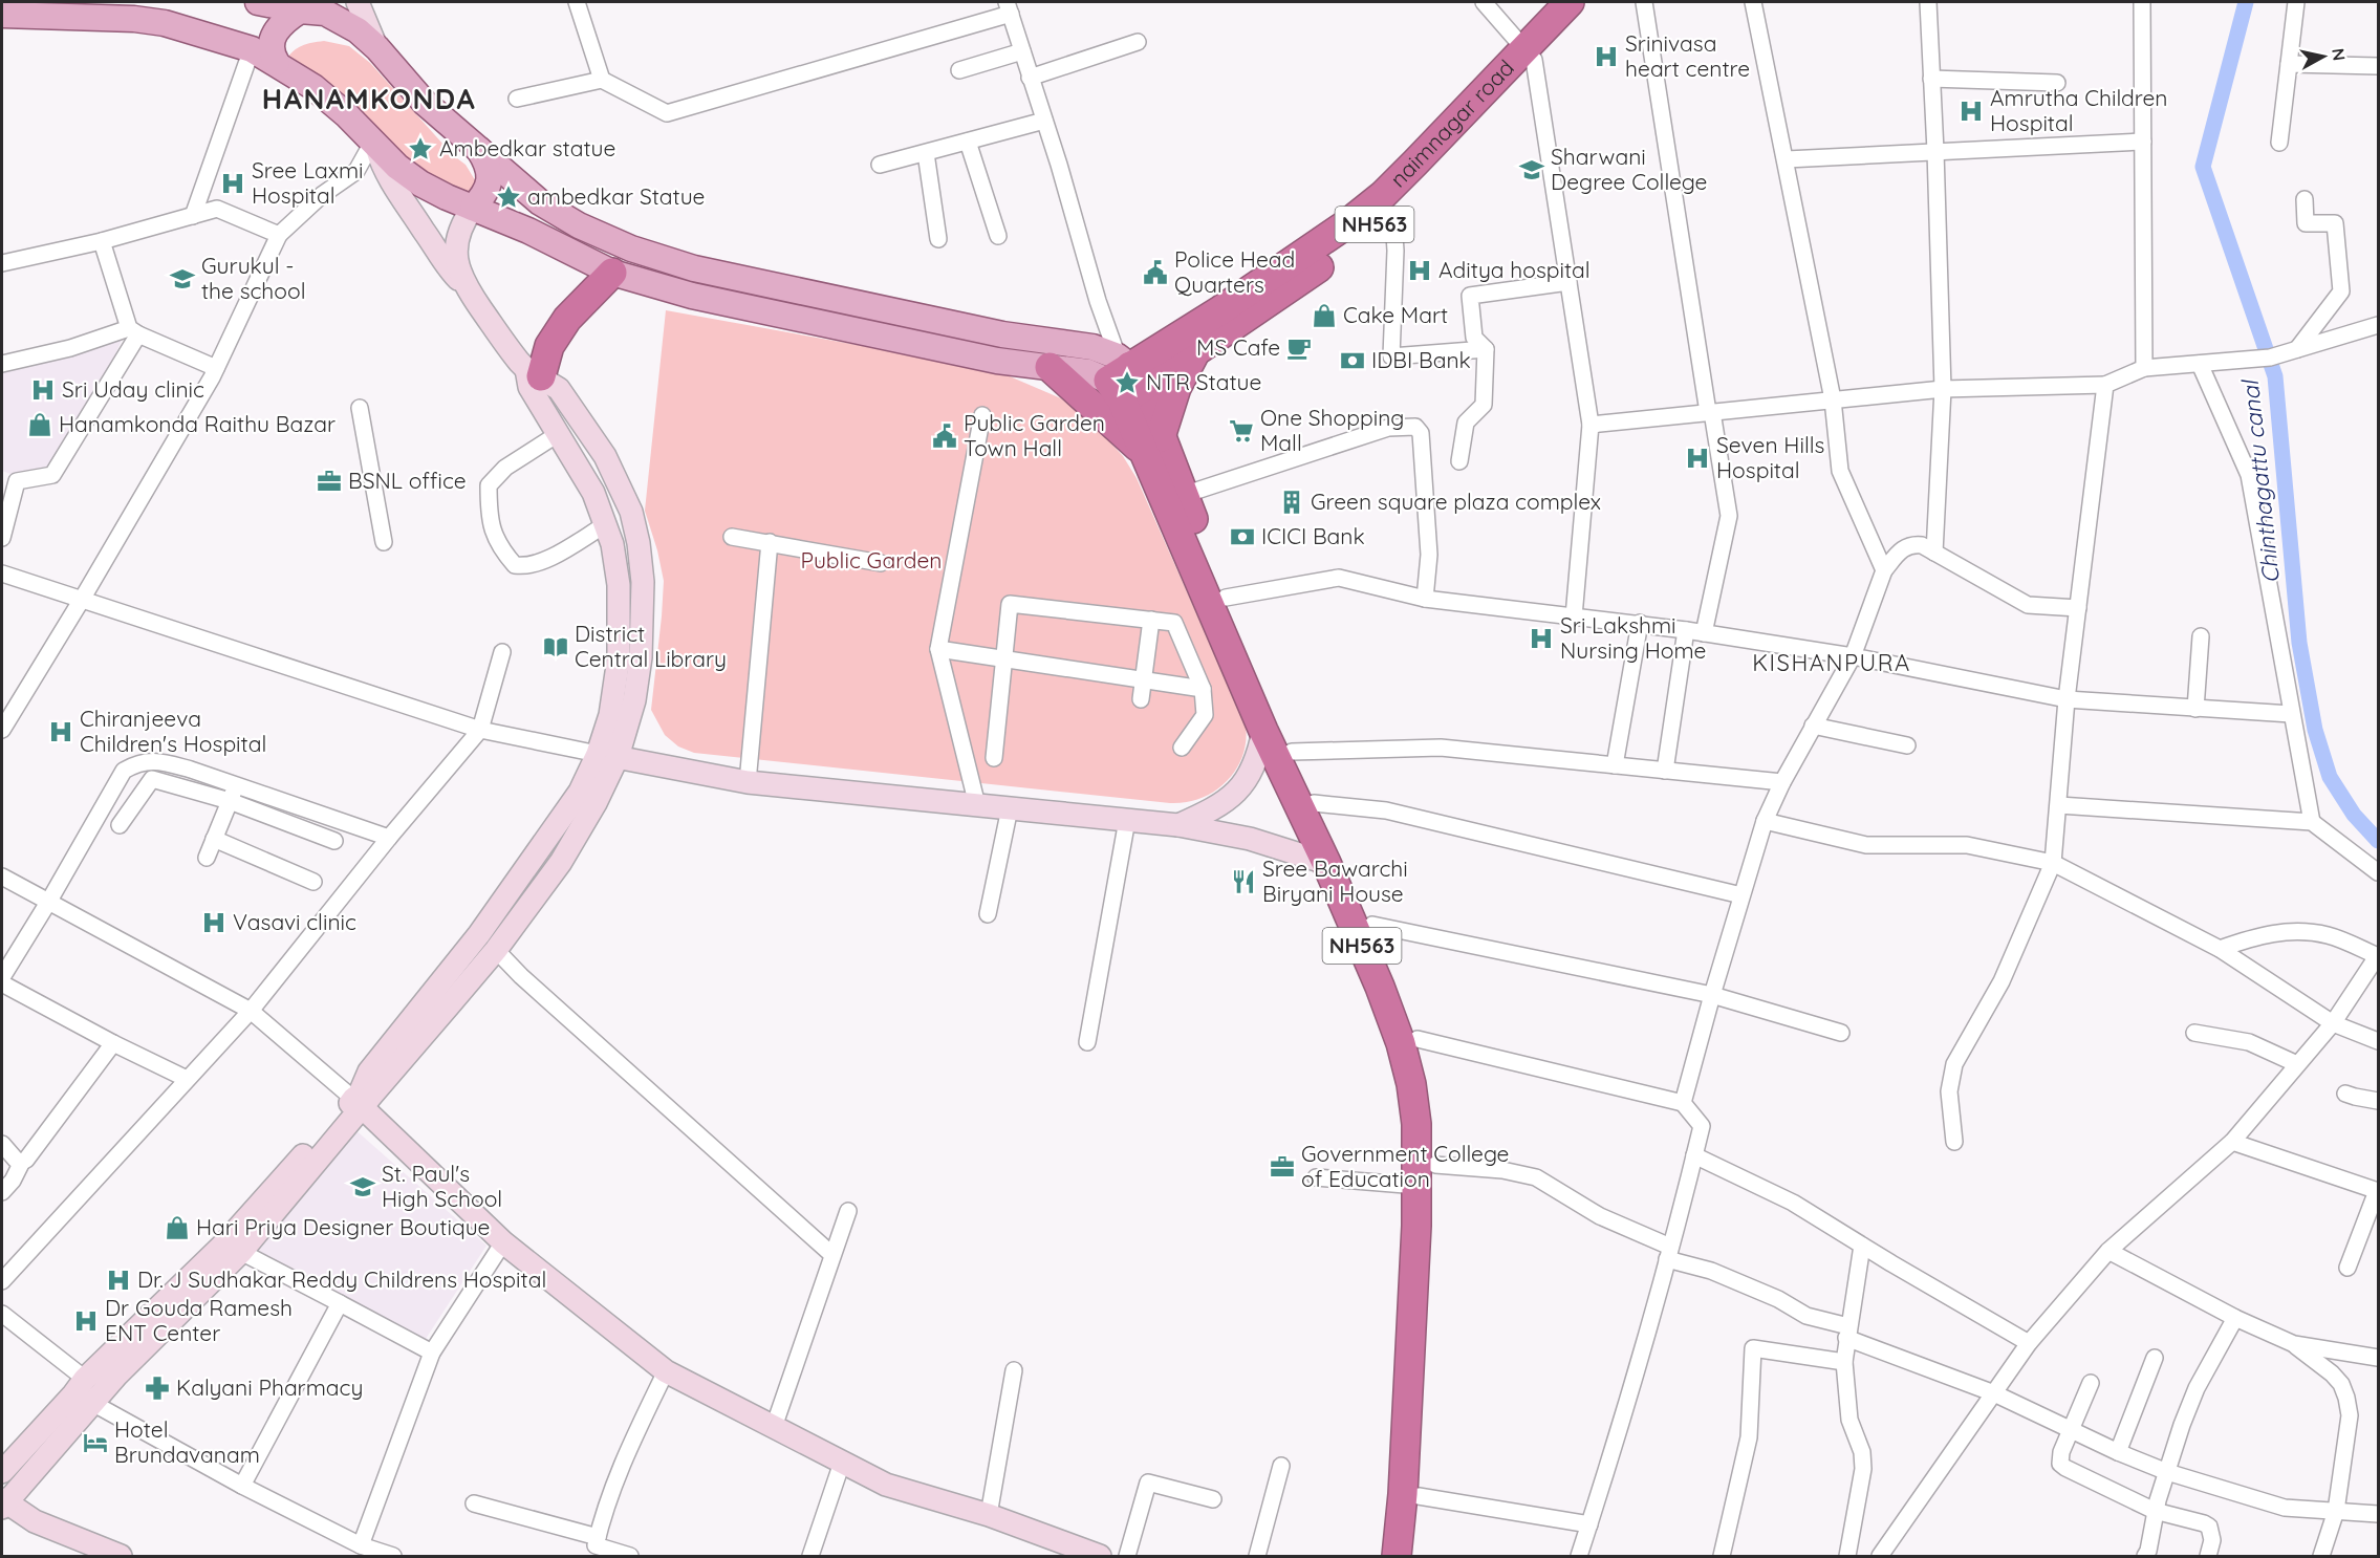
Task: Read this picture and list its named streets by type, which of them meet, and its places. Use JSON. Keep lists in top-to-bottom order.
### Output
{
  "streets": {
    "highway": ["naimnagar road", "NH563"]
  },
  "crossings": [
    ["naimnagar road", "NH563"]
  ],
  "districts": ["HANAMKONDA", "KISHANPURA"],
  "water": ["Chinthagattu canal"],
  "parks": ["Public Garden"],
  "places": {
    "hospital": [
      "Srinivasa heart centre",
      "Amrutha Children Hospital",
      "Sree Laxmi Hospital",
      "Aditya hospital",
      "Sri Uday clinic",
      "Seven Hills Hospital",
      "Sri Lakshmi Nursing Home",
      "Chiranjeeva Children's Hospital",
      "Vasavi clinic",
      "Dr. J Sudhakar Reddy Childrens Hospital",
      "Dr Gouda Ramesh ENT Center"
    ],
    "place": ["Ambedkar statue", "ambedkar Statue", "NTR Statue"],
    "school or university": ["Sharwani Degree College", "Gurukul - the school", "St. Paul's High School"],
    "public building": ["Police Head Quarters", "Public Garden Town Hall"],
    "shop": ["Cake Mart", "Hanamkonda Raithu Bazar", "Hari Priya Designer Boutique"],
    "cafe": ["MS Cafe"],
    "bank": ["IDBI Bank", "ICICI Bank"],
    "supermarket": ["One Shopping Mall"],
    "office": ["BSNL office", "Government College of Education"],
    "building": ["Green square plaza complex"],
    "library": ["District Central Library"],
    "restaurant": ["Sree Bawarchi Biryani House"],
    "pharmacy": ["Kalyani Pharmacy"],
    "hotel": ["Hotel Brundavanam"]
  },
  "north": "right"
}
